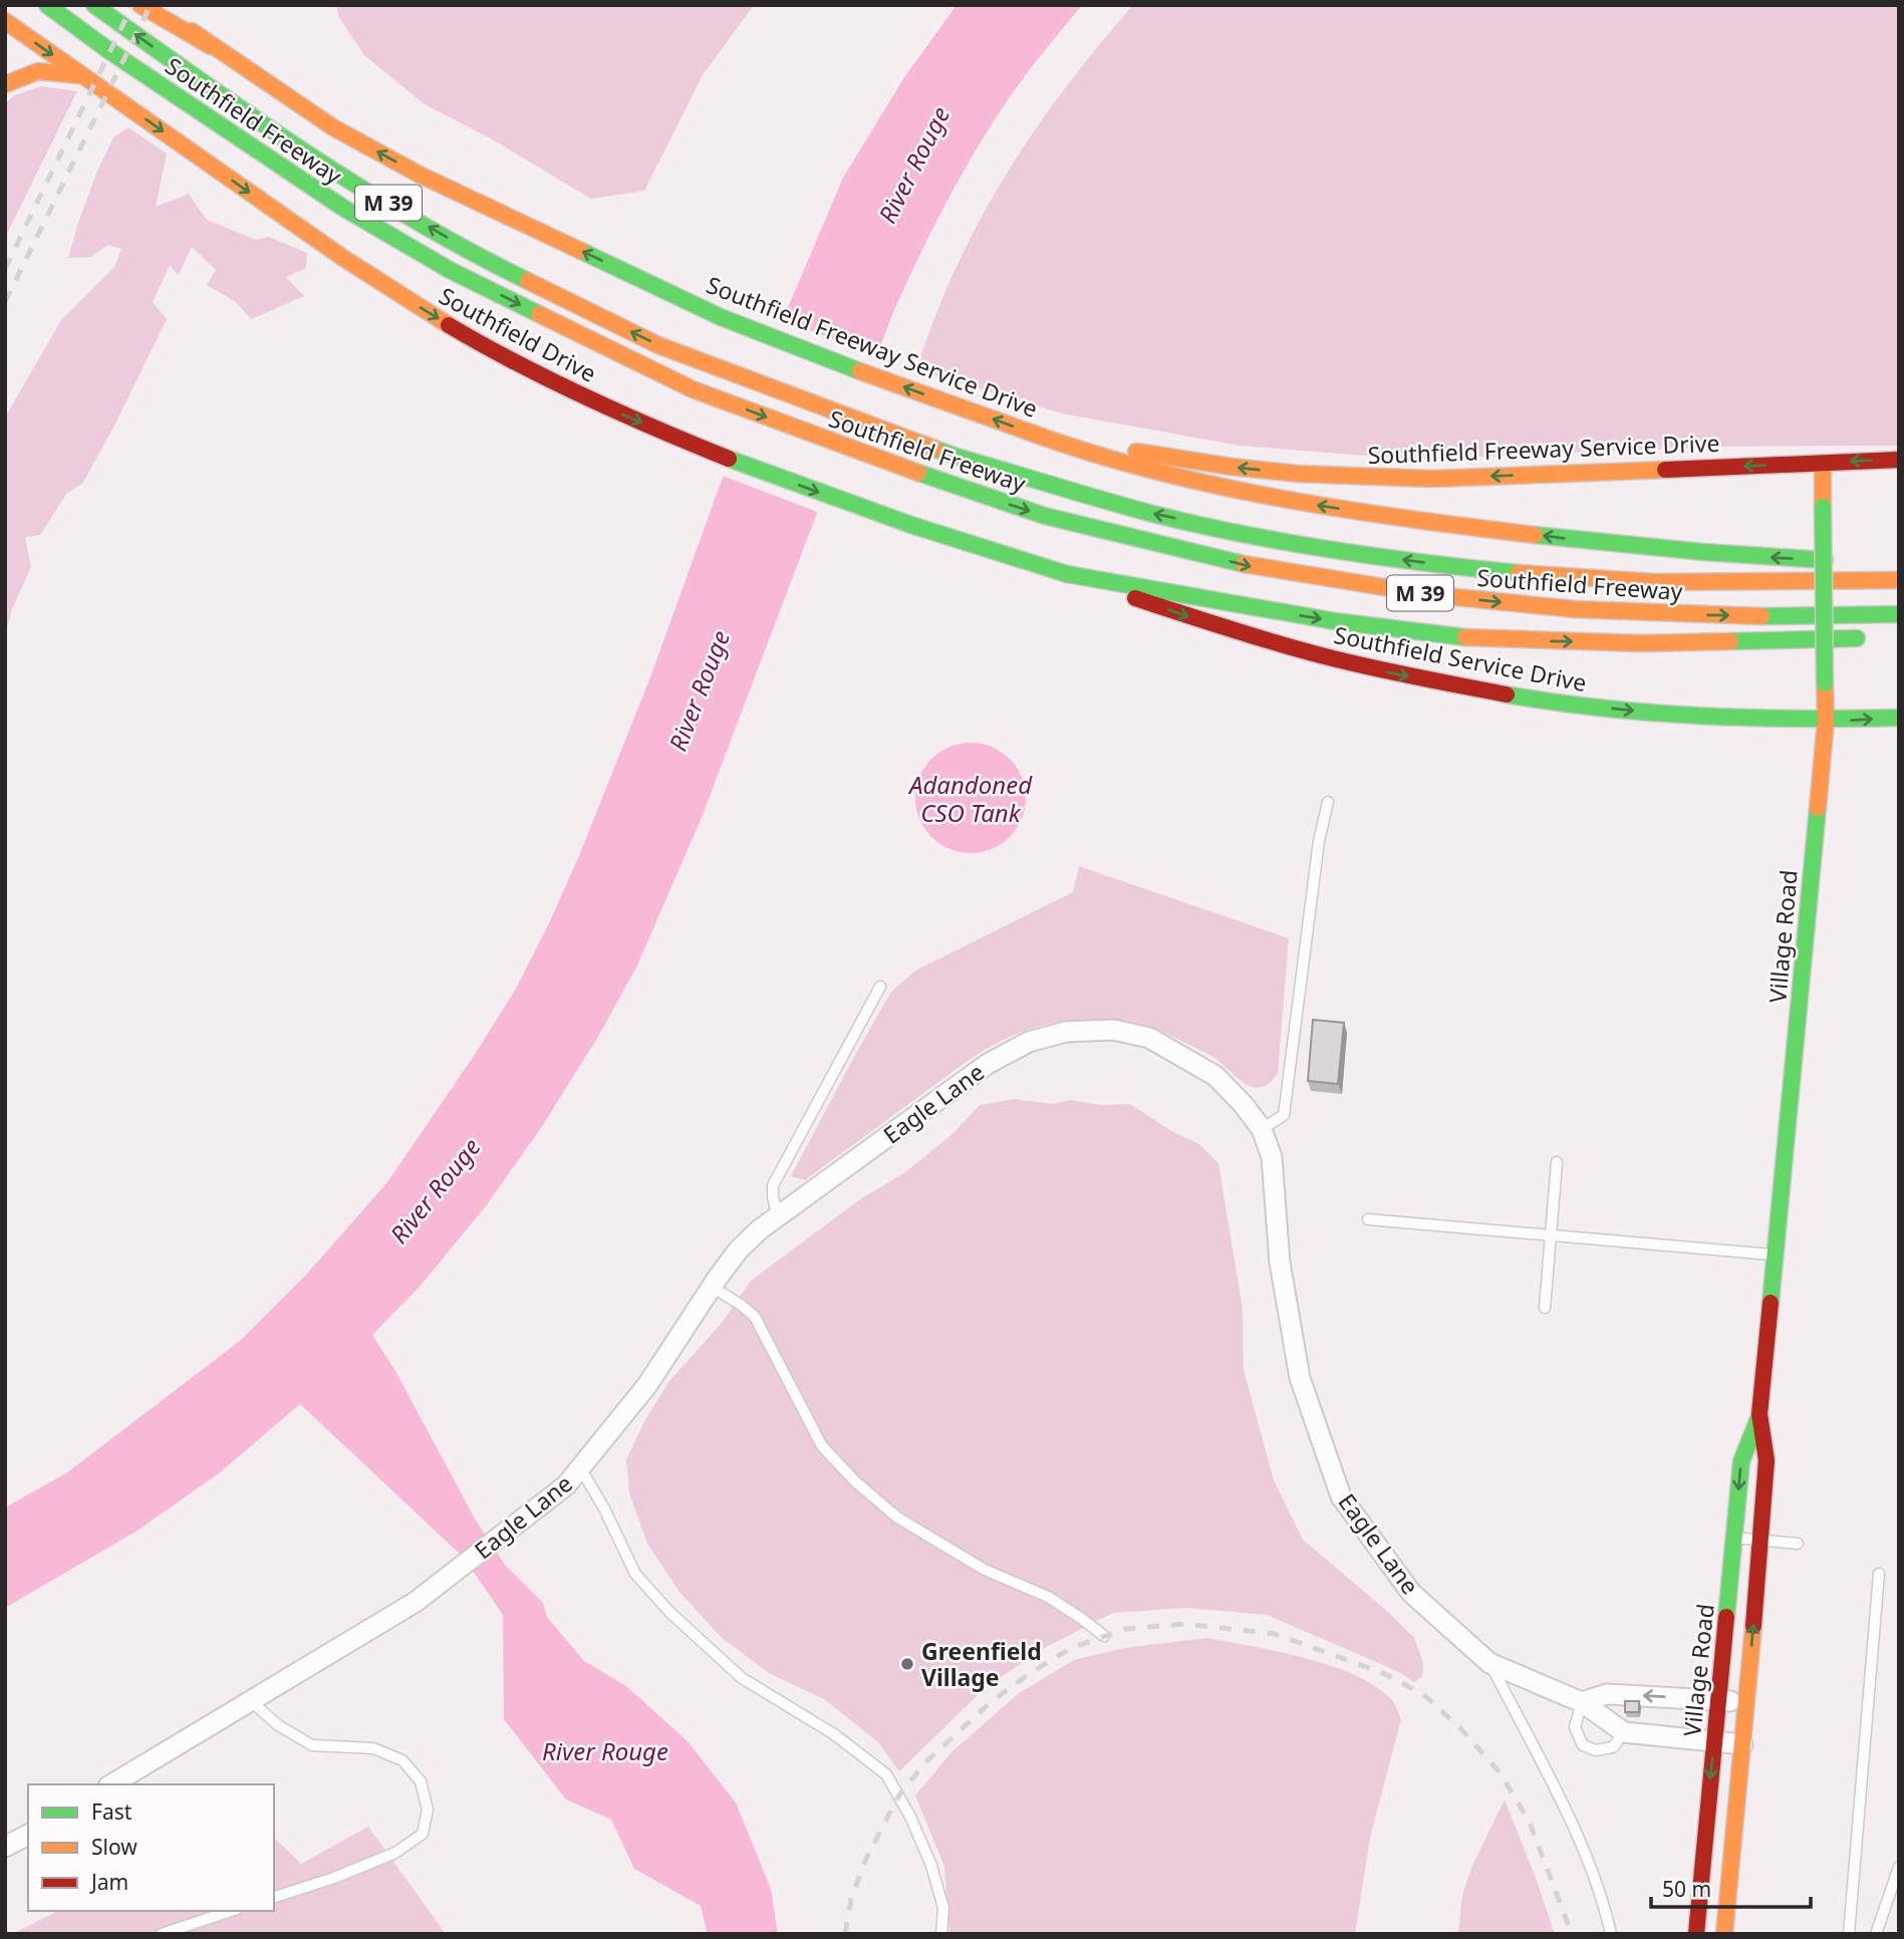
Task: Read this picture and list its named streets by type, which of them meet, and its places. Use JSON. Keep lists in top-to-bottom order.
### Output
{
  "streets": {
    "main road": [
      "Southfield Freeway",
      "M 39",
      "Southfield Drive",
      "Southfield Freeway Service Drive",
      "Southfield Service Drive",
      "Village Road"
    ],
    "street": ["Eagle Lane"]
  },
  "crossings": [
    ["Southfield Drive", "Southfield Service Drive"],
    ["Southfield Freeway Service Drive", "Village Road"],
    ["Southfield Service Drive", "Village Road"],
    ["Village Road", "Eagle Lane"]
  ],
  "one_way": ["Southfield Drive"],
  "water": ["River Rouge", "Adandoned CSO Tank"],
  "places": ["Greenfield Village"],
  "legend": ["Fast", "Slow", "Jam"],
  "scale_bar": "50 m"
}
